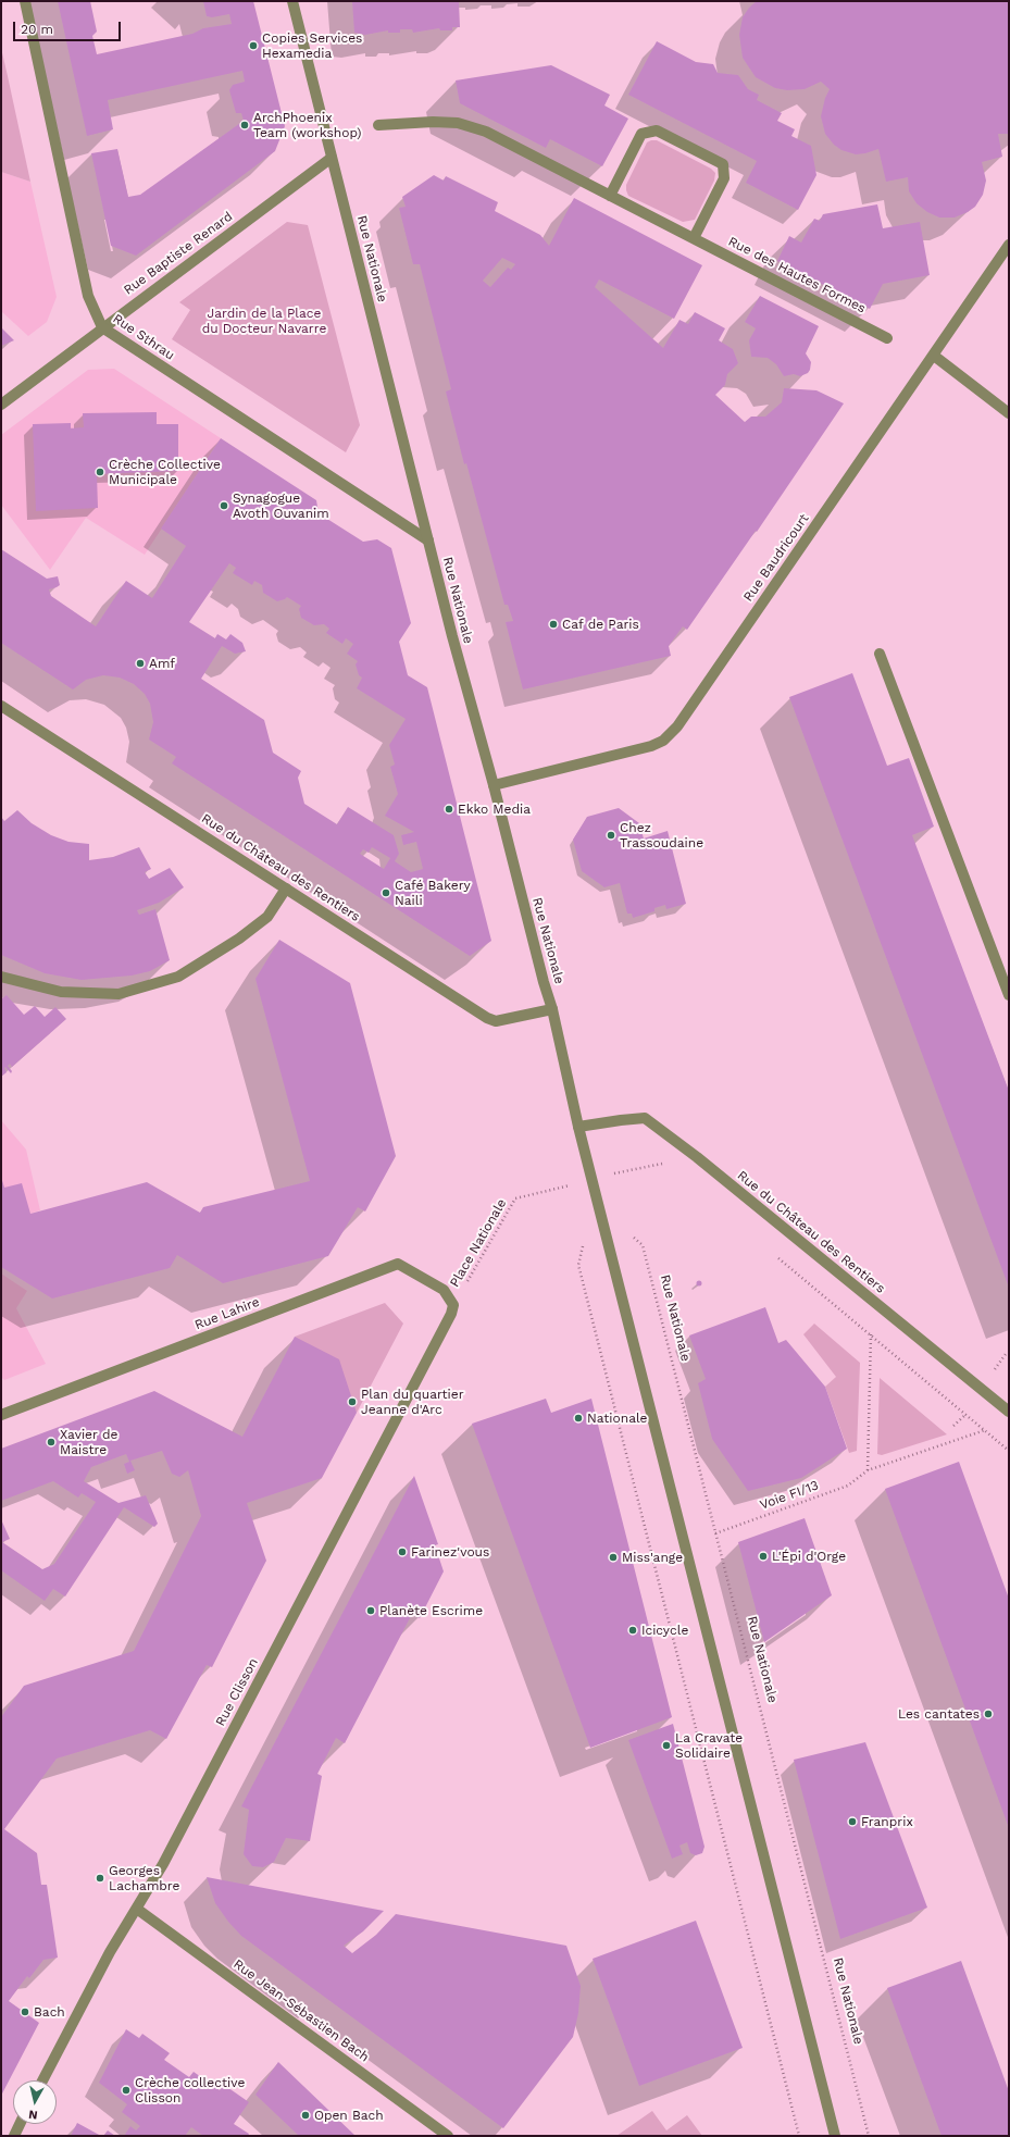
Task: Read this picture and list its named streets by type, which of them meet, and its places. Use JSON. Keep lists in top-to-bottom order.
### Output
{
  "streets": {
    "street": [
      "Rue Baptiste Renard",
      "Rue Nationale",
      "Rue des Hautes Formes",
      "Rue Sthrau",
      "Rue Baudricourt",
      "Rue du Château des Rentiers",
      "Rue Lahire",
      "Rue Clisson",
      "Rue Jean-Sébastien Bach"
    ],
    "path": ["Place Nationale", "Voie FI/13"]
  },
  "crossings": [
    ["Rue Baptiste Renard", "Rue Nationale"],
    ["Rue Baptiste Renard", "Rue Sthrau"],
    ["Rue Nationale", "Rue Sthrau"],
    ["Rue Nationale", "Rue Baudricourt"],
    ["Rue Nationale", "Rue du Château des Rentiers"],
    ["Rue Nationale", "Voie FI/13"],
    ["Place Nationale", "Rue Lahire"],
    ["Place Nationale", "Rue Clisson"],
    ["Rue Lahire", "Rue Clisson"],
    ["Rue Clisson", "Rue Jean-Sébastien Bach"]
  ],
  "parks": ["Jardin de la Place du Docteur Navarre"],
  "places": [
    "Copies Services Hexamedia",
    "ArchPhoenix Team (workshop)",
    "Crèche Collective Municipale",
    "Synagogue Avoth Ouvanim",
    "Caf de Paris",
    "Amf",
    "Ekko Media",
    "Chez Trassoudaine",
    "Café Bakery Naili",
    "Plan du quartier Jeanne d'Arc",
    "Nationale",
    "Xavier de Maistre",
    "Farinez'vous",
    "L'Épi d'Orge",
    "Miss'ange",
    "Planète Escrime",
    "Icicycle",
    "Les cantates",
    "La Cravate Solidaire",
    "Franprix",
    "Georges Lachambre",
    "Bach",
    "Crèche collective Clisson",
    "Open Bach"
  ],
  "scale_bar": "20 m",
  "north": "bottom"
}
